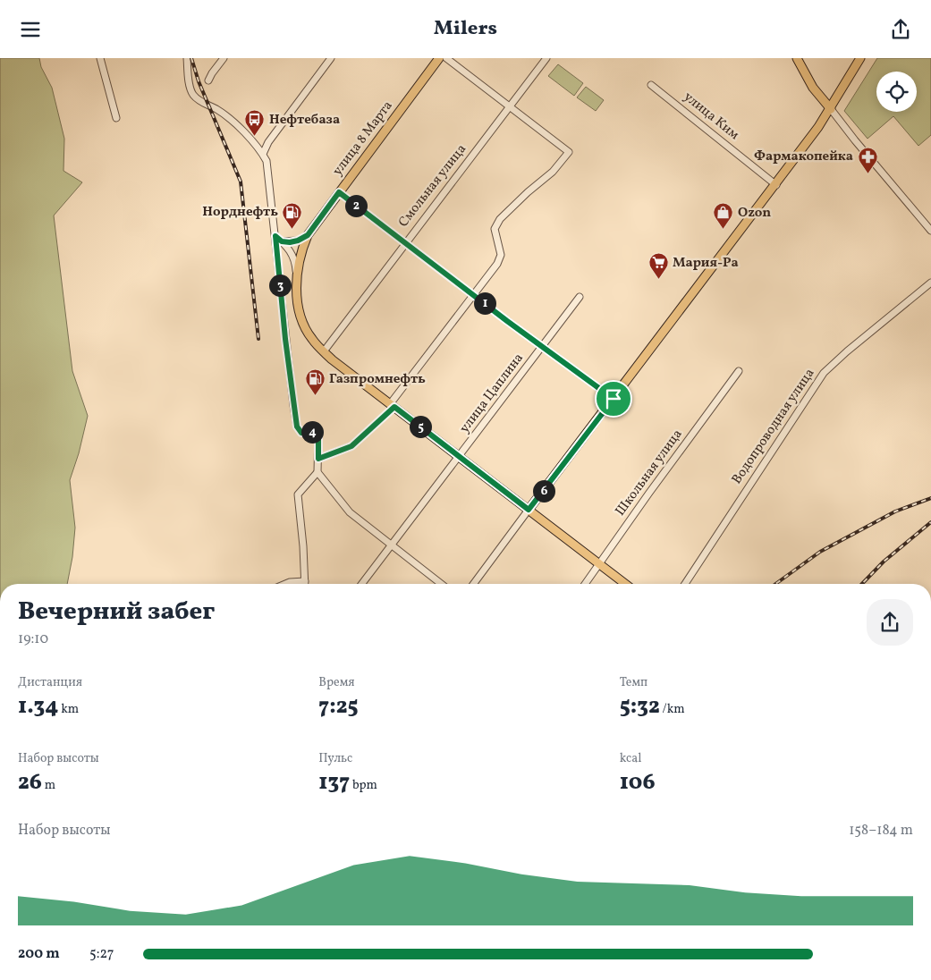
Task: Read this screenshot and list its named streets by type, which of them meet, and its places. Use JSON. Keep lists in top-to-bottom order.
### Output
{
  "streets": {
    "main road": ["улица 8 Марта"],
    "street": [
      "улица Ким",
      "Смольная улица",
      "улица Цаплина",
      "Водопроводная улица",
      "Школьная улица"
    ]
  },
  "crossings": [
    ["улица 8 Марта", "Смольная улица"],
    ["улица 8 Марта", "улица Цаплина"],
    ["улица 8 Марта", "Школьная улица"]
  ],
  "places": {
    "bus stop": ["Нефтебаза"],
    "pharmacy": ["Фармакопейка"],
    "fuel station": ["Норднефть", "Газпромнефть"],
    "shop": ["Ozon"],
    "supermarket": ["Мария-Ра"]
  },
  "page": {
    "header": "Milers",
    "pins": [
      "2",
      "3",
      "1",
      "5",
      "4",
      "6"
    ],
    "heading": ["Вечерний забег", "19:10"],
    "stats": [
      ["Дистанция", "1.34 km"],
      ["Время", "7:25"],
      ["Темп", "5:32 /km"],
      ["Набор высоты", "26 m"],
      ["Пульс", "137 bpm"],
      ["kcal", "106"]
    ],
    "chart": ["Набор высоты", "158–184 m"],
    "list": [
      {
        "name": "200 m",
        "note": "5:27"
      }
    ]
  }
}
